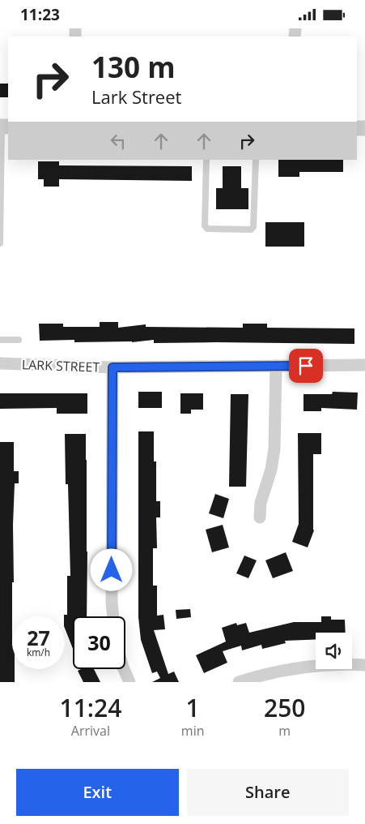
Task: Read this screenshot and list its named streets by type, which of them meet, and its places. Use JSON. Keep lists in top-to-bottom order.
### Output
{
  "streets": {
    "street": ["LARK STREET"]
  },
  "page": {
    "status": "11:23",
    "turn": ["130 m", "Lark Street"],
    "speed": "27 km/h",
    "limit": "30",
    "eta": [
      "11:24",
      "Arrival",
      "1",
      "min",
      "250",
      "m"
    ],
    "buttons": ["Exit", "Share"]
  }
}
